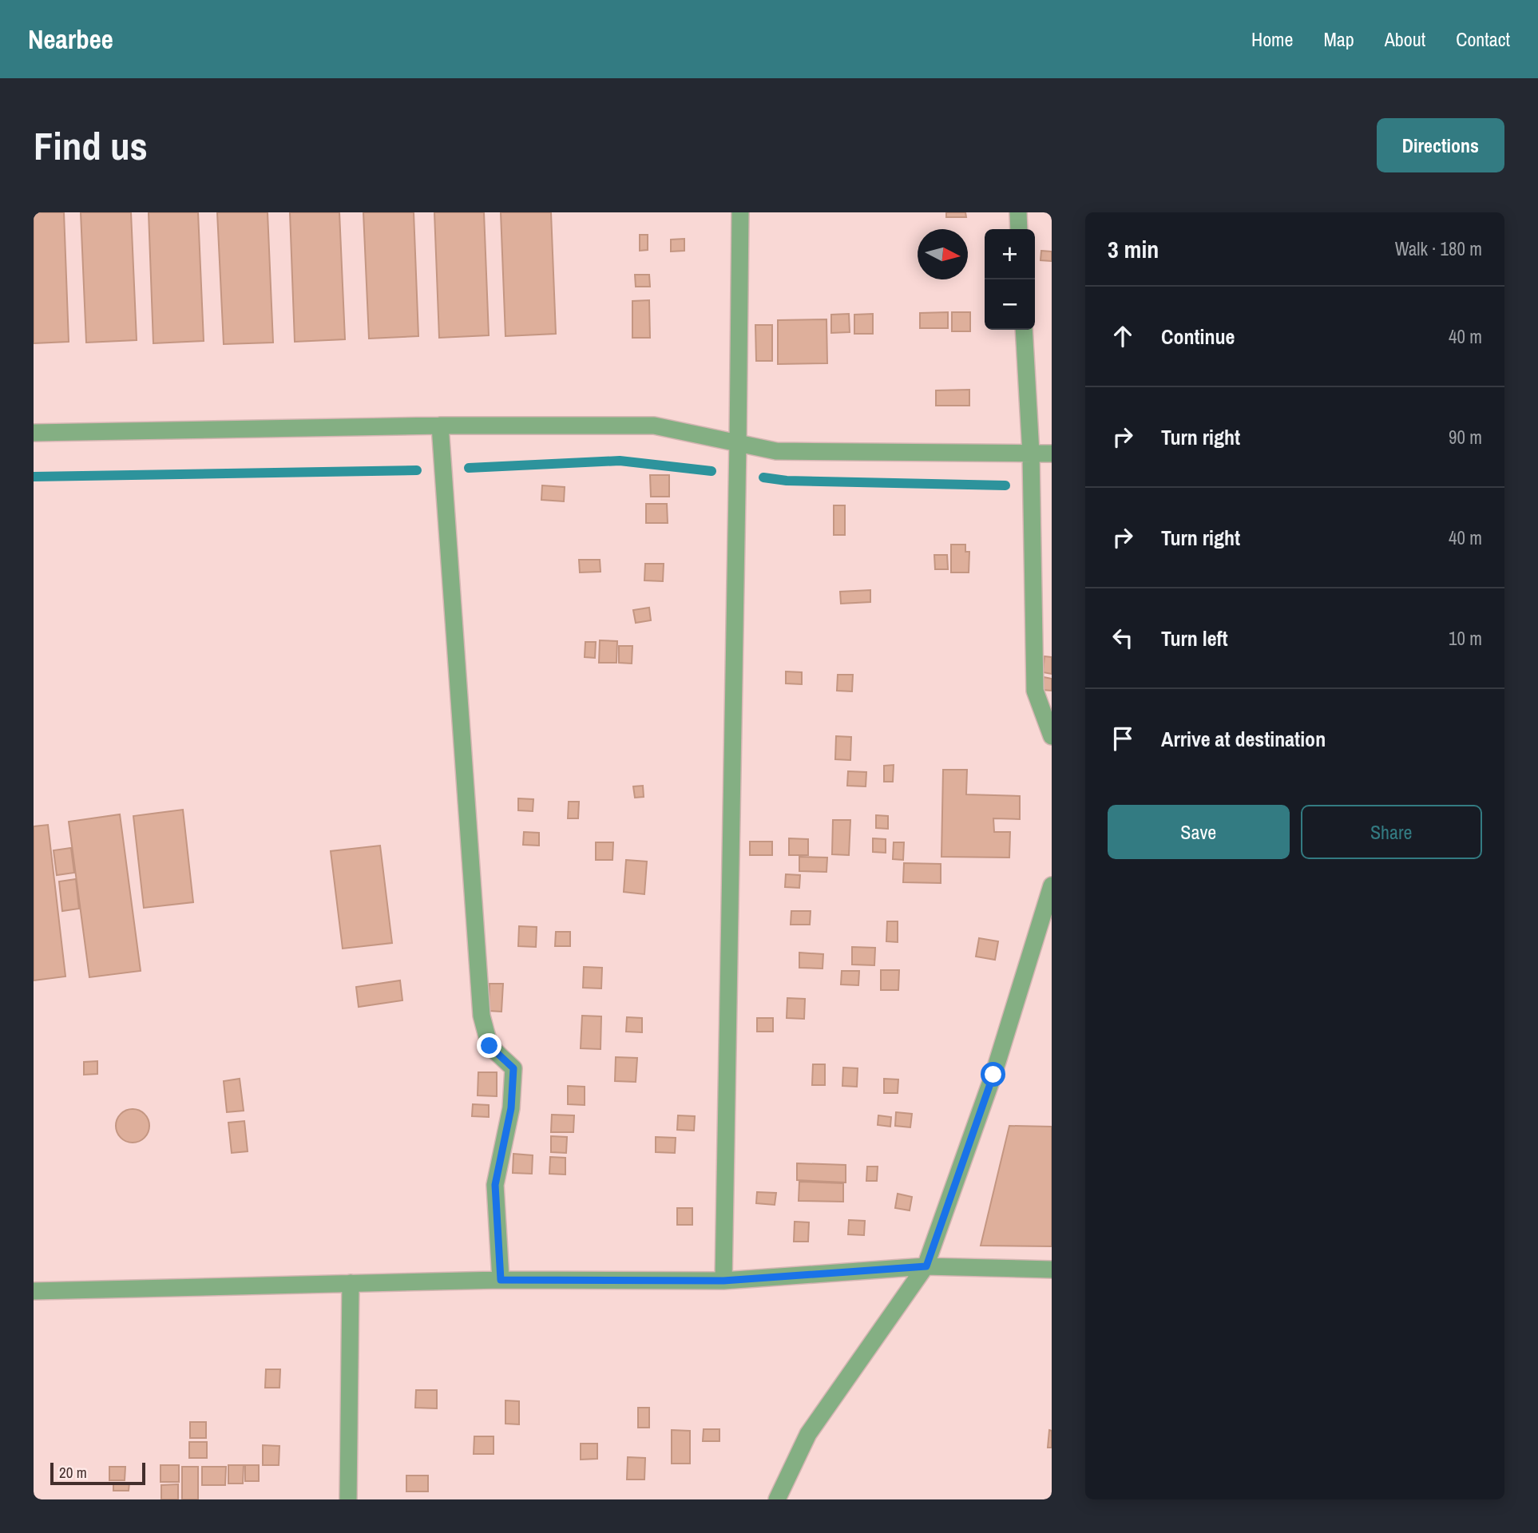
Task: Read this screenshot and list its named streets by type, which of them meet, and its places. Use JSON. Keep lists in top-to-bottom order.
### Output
{
  "scale_bar": "20 m",
  "north": "right",
  "page": {
    "header": "Nearbee",
    "nav": [
      "Home",
      "Map",
      "About",
      "Contact"
    ],
    "buttons": [
      "Directions",
      ["Save", "Share"]
    ],
    "title": "Find us",
    "heading": ["3 min", "Walk · 180 m"],
    "map_buttons": ["+", "−"],
    "list": [
      ["Continue", "40 m"],
      ["Turn right", "90 m"],
      ["Turn right", "40 m"],
      ["Turn left", "10 m"],
      "Arrive at destination"
    ],
    "scale": "20 m"
  }
}
